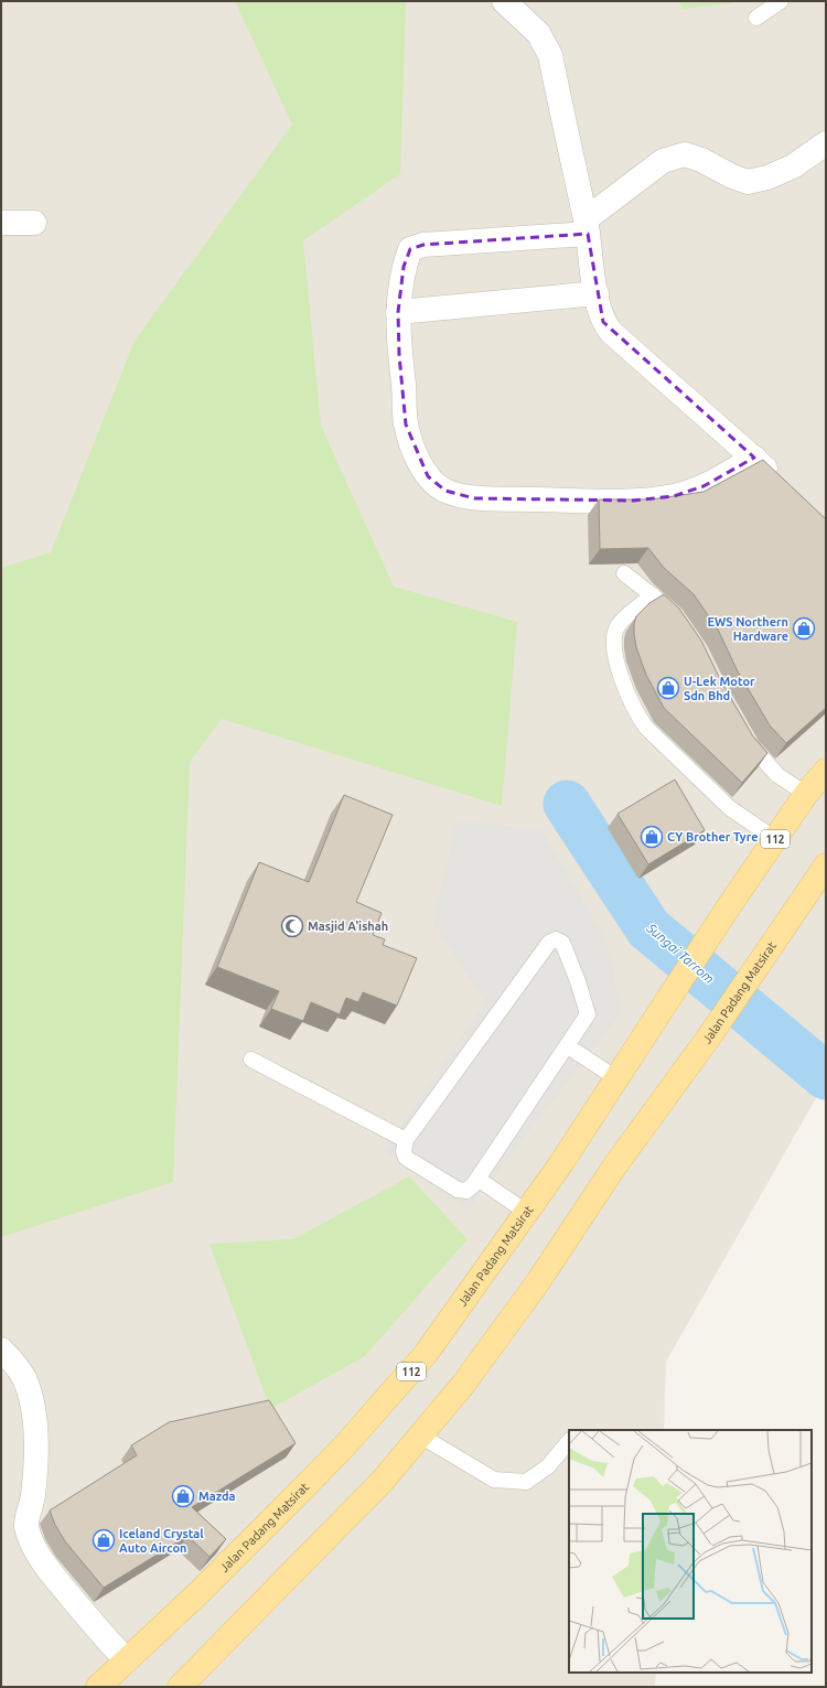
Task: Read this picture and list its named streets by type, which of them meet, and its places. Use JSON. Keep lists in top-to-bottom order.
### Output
{
  "streets": {
    "main road": ["112", "Jalan Padang Matsirat"]
  },
  "water": ["Sungai Tarrom"],
  "places": {
    "shop": [
      "EWS Northern Hardware",
      "U-Lek Motor Sdn Bhd",
      "CY Brother Tyre",
      "Mazda",
      "Iceland Crystal Auto Aircon"
    ],
    "mosque": ["Masjid A'ishah"]
  }
}
